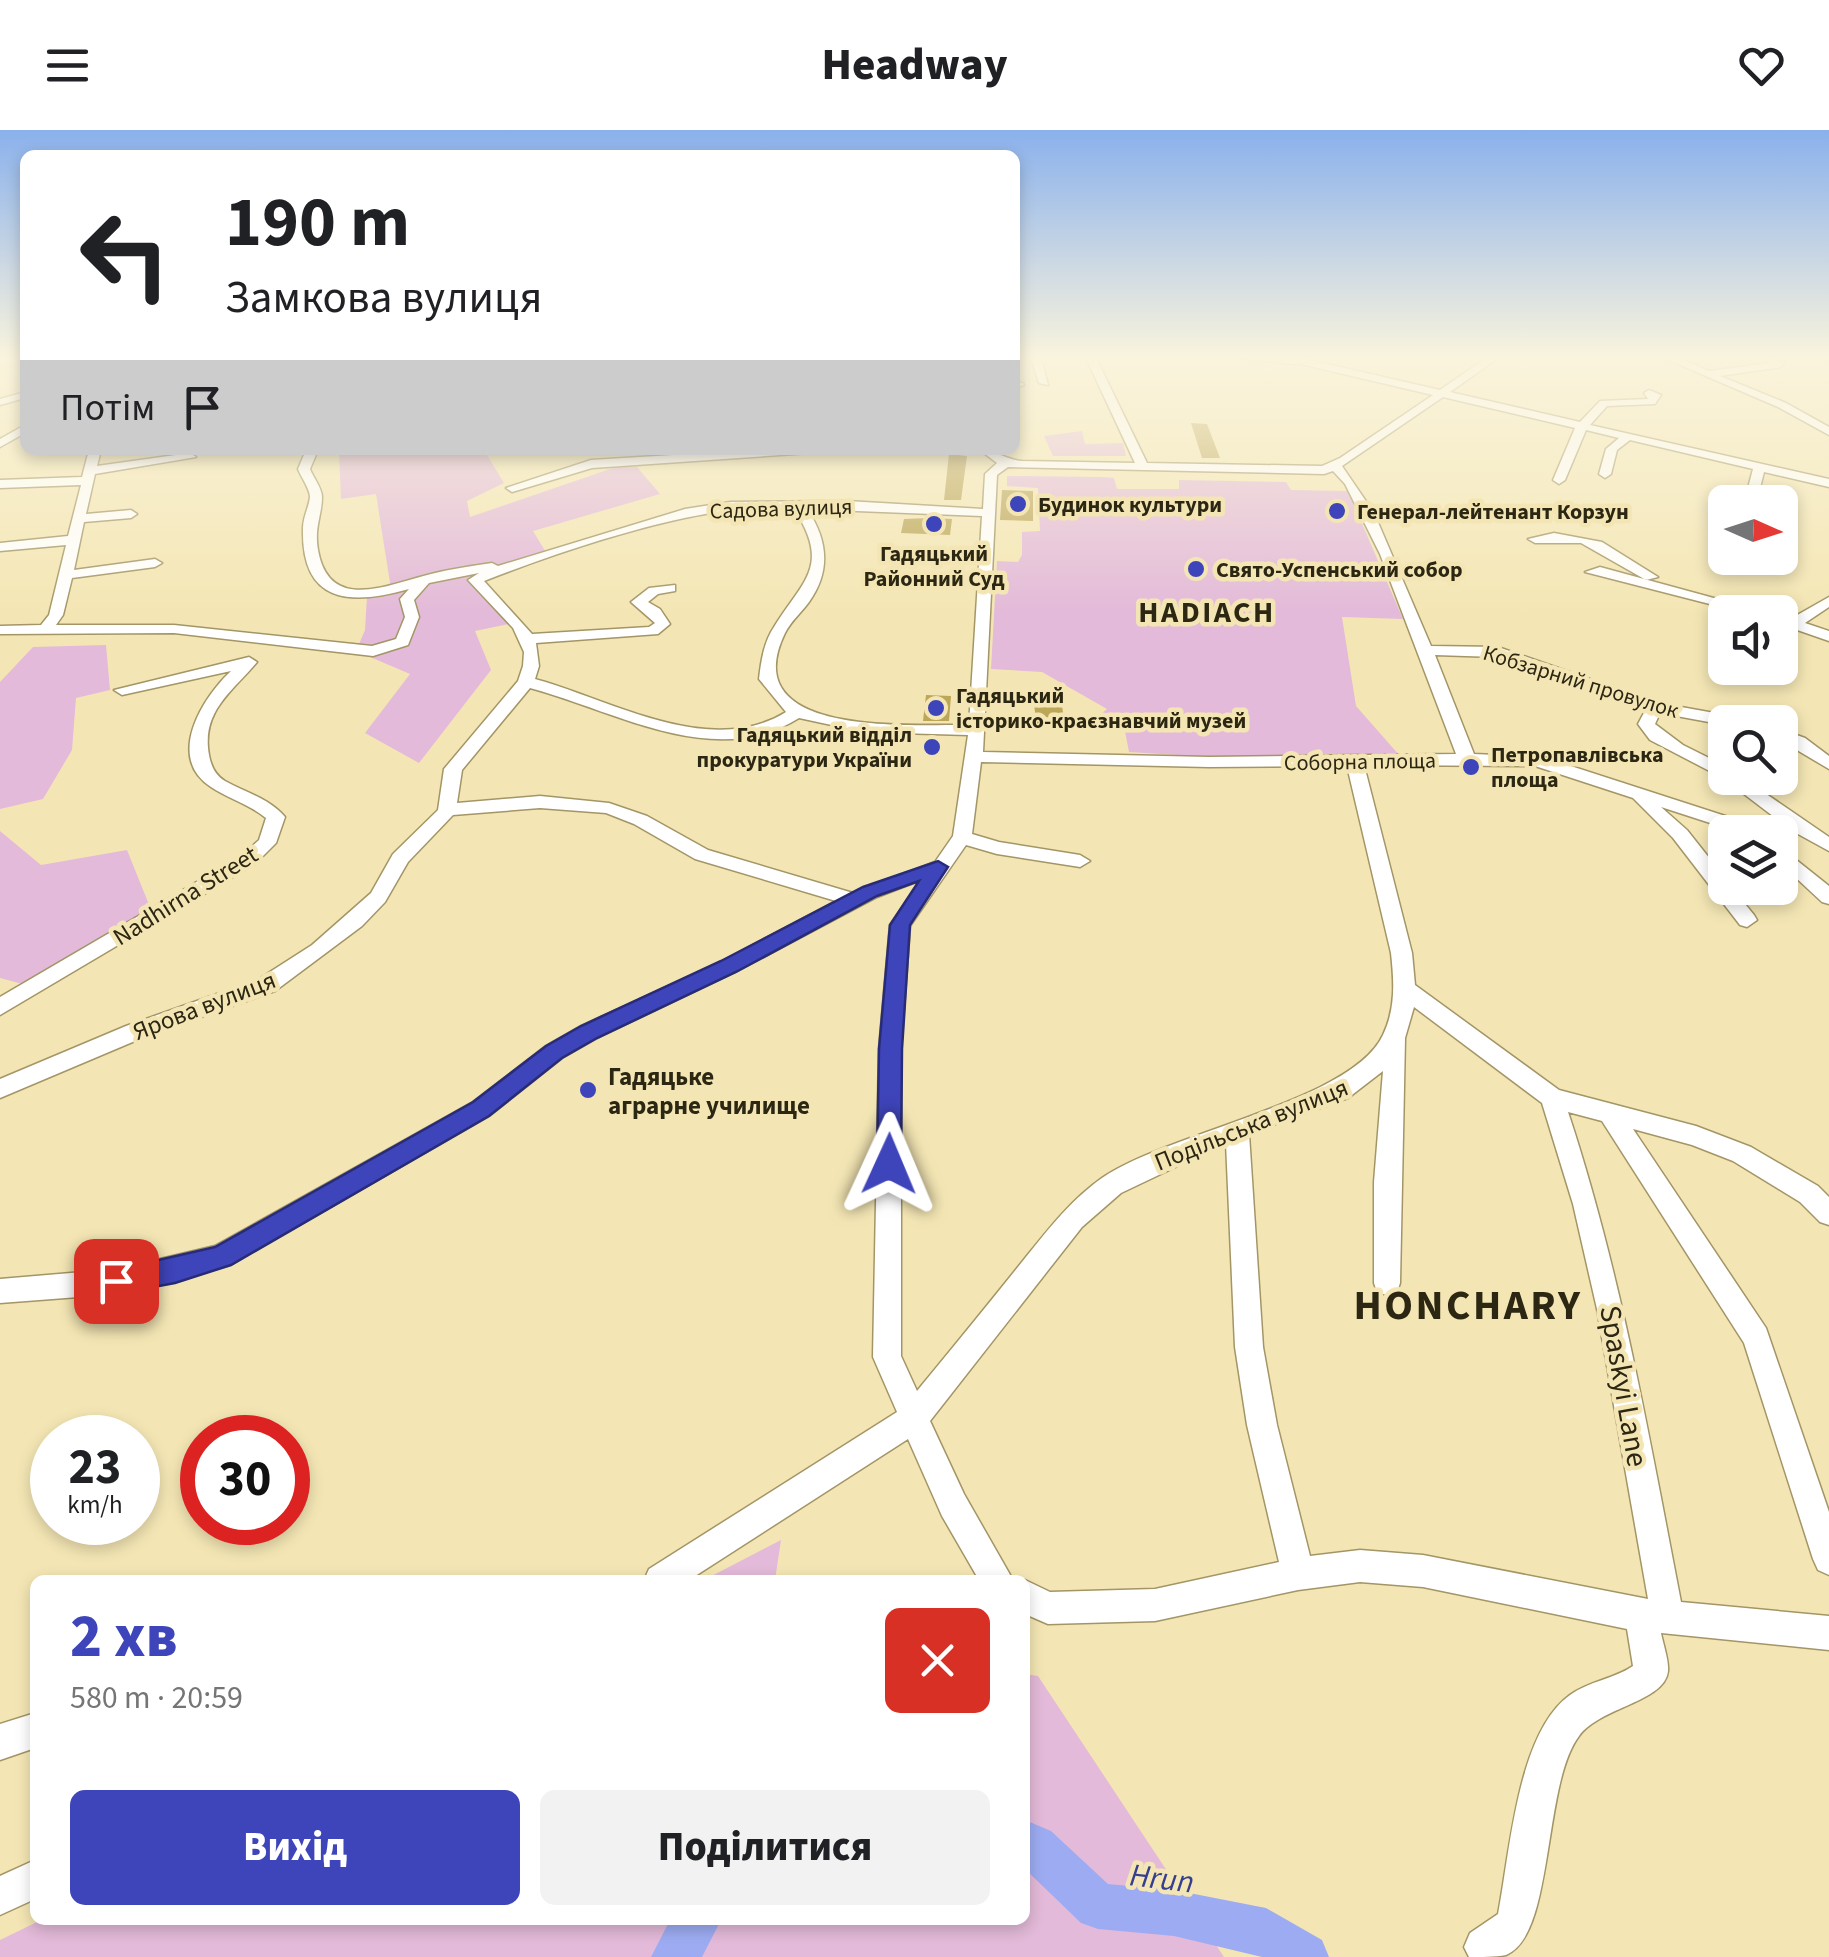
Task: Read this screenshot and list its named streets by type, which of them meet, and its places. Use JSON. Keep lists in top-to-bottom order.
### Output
{
  "streets": {
    "street": [
      "Садова вулиця",
      "Кобзарний провулок",
      "Соборна площа",
      "Nadhirna Street",
      "Ярова вулиця",
      "Подільська вулиця",
      "Spaskyi Lane"
    ]
  },
  "crossings": [
    ["Кобзарний провулок", "Соборна площа"],
    ["Соборна площа", "Подільська вулиця"]
  ],
  "districts": ["HADIACH", "HONCHARY"],
  "water": ["Hrun"],
  "places": [
    "Будинок культури",
    "Генерал-лейтенант Корзун",
    "Гадяцький Районний Суд",
    "Свято-Успенський собор",
    "Гадяцький історико-краєзнавчий музей",
    "Гадяцький відділ прокуратури України",
    "Петропавлівська площа",
    "Гадяцьке аграрне училище"
  ],
  "north": "right",
  "page": {
    "header": "Headway",
    "turn": ["190 m", "Замкова вулиця"],
    "then": "Потім",
    "speed": "23 km/h",
    "limit": "30",
    "heading": ["2 хв", "580 m · 20:59"],
    "buttons": ["Вихід", "Поділитися"]
  }
}
